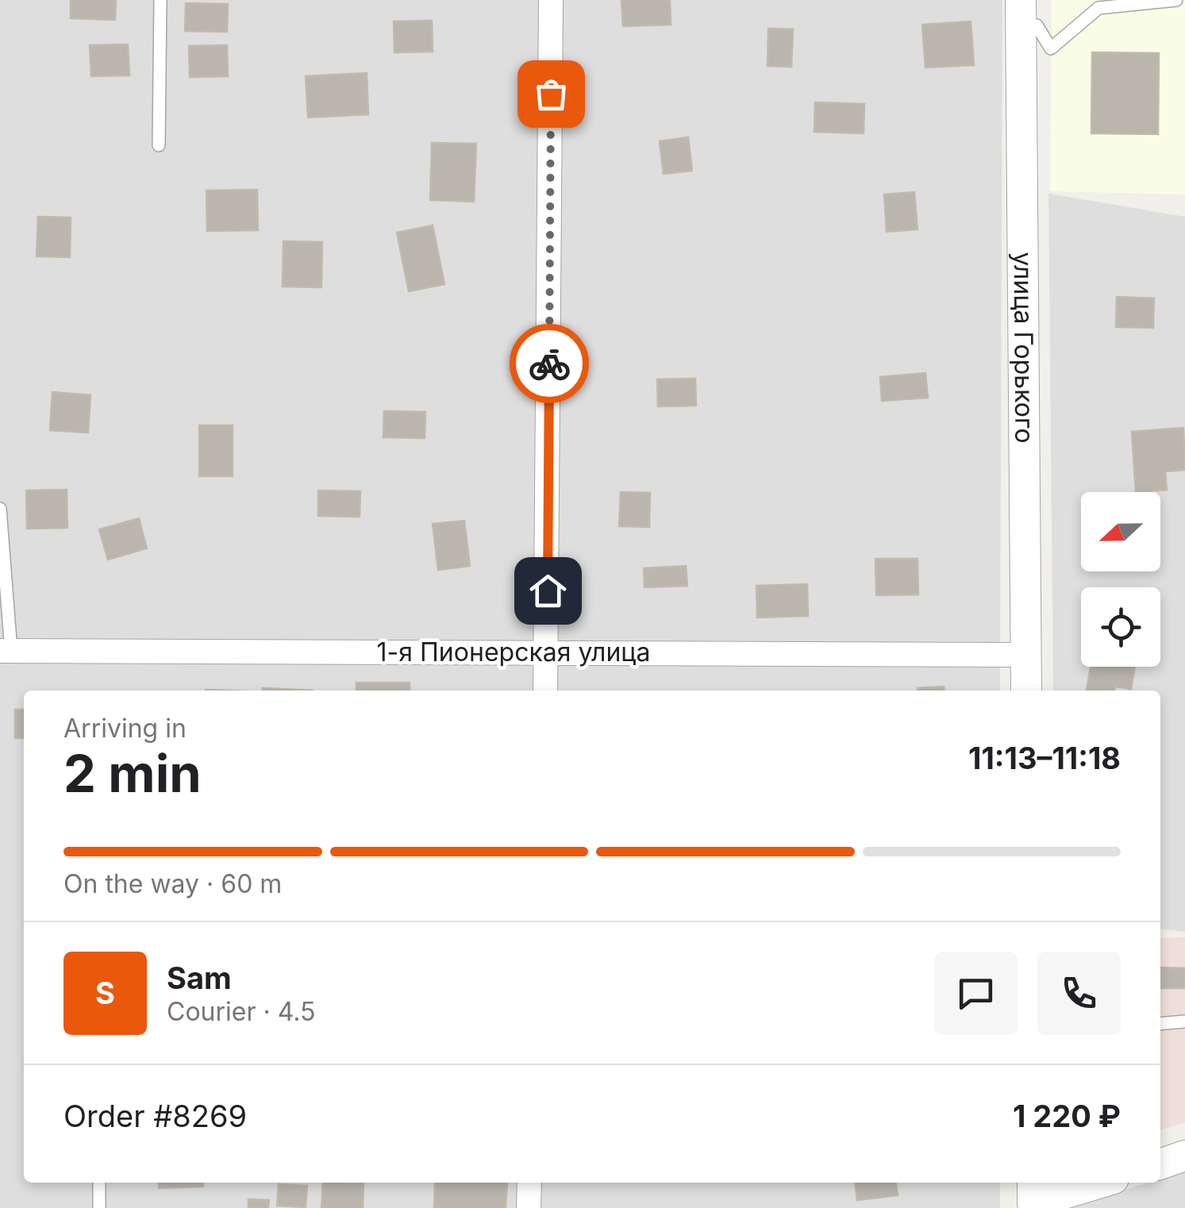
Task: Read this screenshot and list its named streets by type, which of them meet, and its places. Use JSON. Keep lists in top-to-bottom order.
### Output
{
  "streets": {
    "street": ["улица Горького", "1-я Пионерская улица"]
  },
  "crossings": [
    ["улица Горького", "1-я Пионерская улица"]
  ],
  "north": "left",
  "page": {
    "heading": ["2 min", "Arriving in", "11:13–11:18"],
    "panel": [
      "Sam",
      "Courier · 4.5",
      "Order #8269",
      "1 220 ₽"
    ],
    "bar": "On the way · 60 m",
    "round": "S"
  }
}
